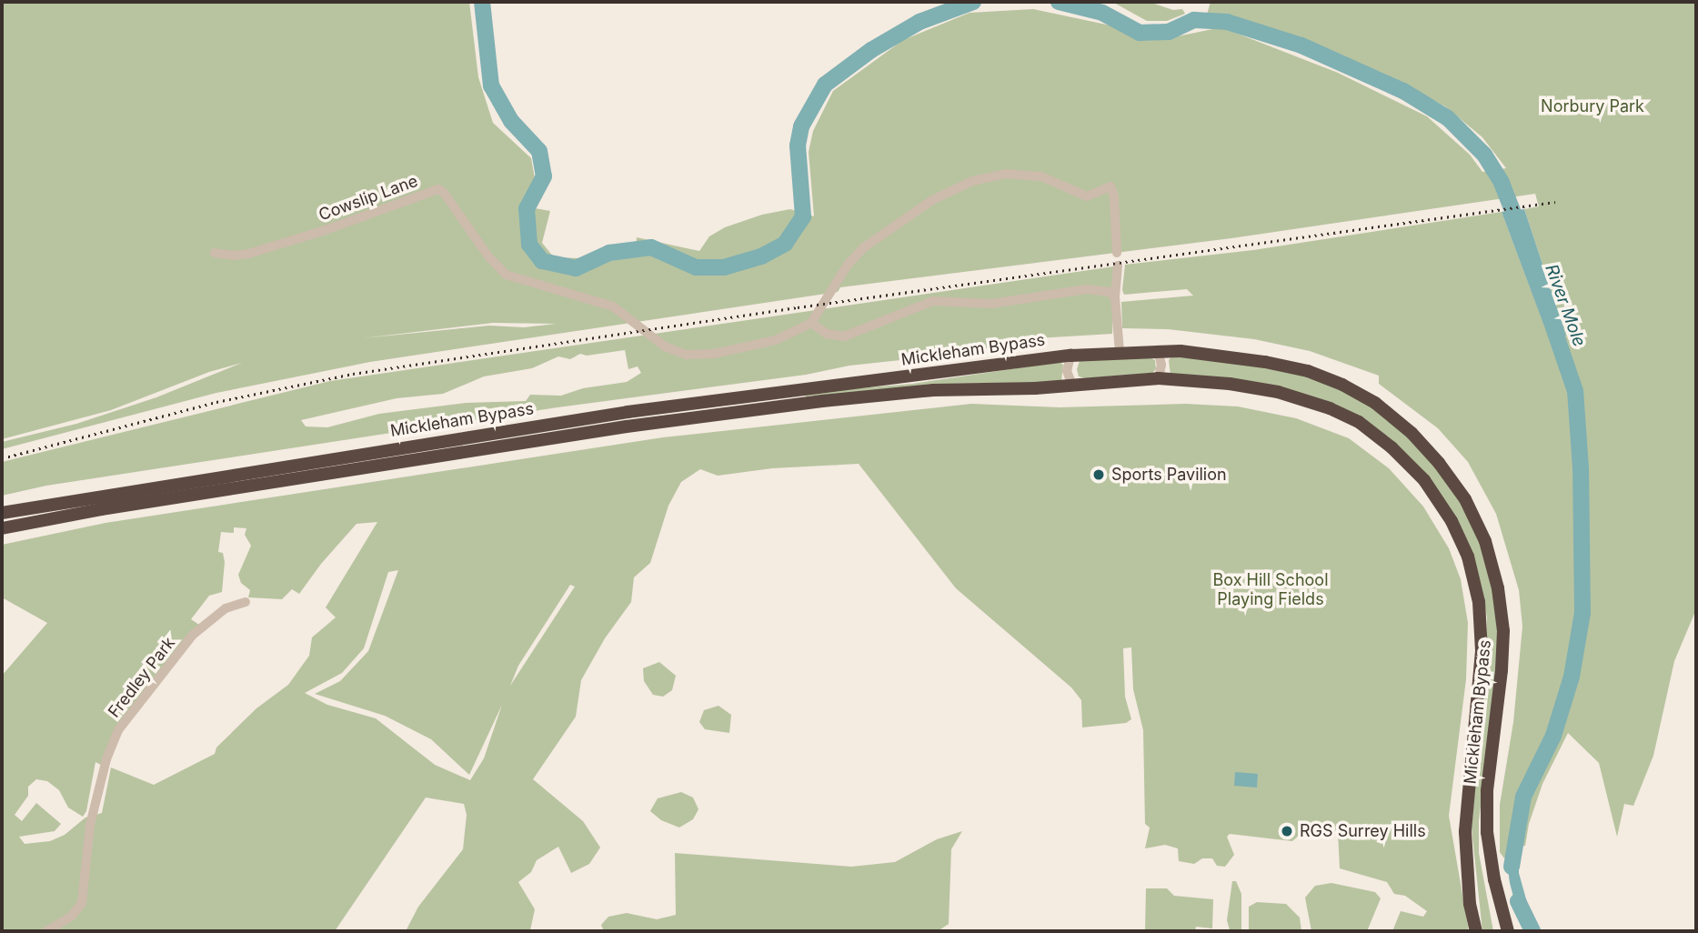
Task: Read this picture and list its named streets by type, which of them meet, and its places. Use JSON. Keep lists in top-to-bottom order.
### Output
{
  "streets": {
    "highway": ["Mickleham Bypass"],
    "street": ["Cowslip Lane", "Fredley Park"]
  },
  "water": ["River Mole"],
  "parks": ["Norbury Park", "Box Hill School Playing Fields"],
  "places": ["Sports Pavilion", "RGS Surrey Hills"]
}
